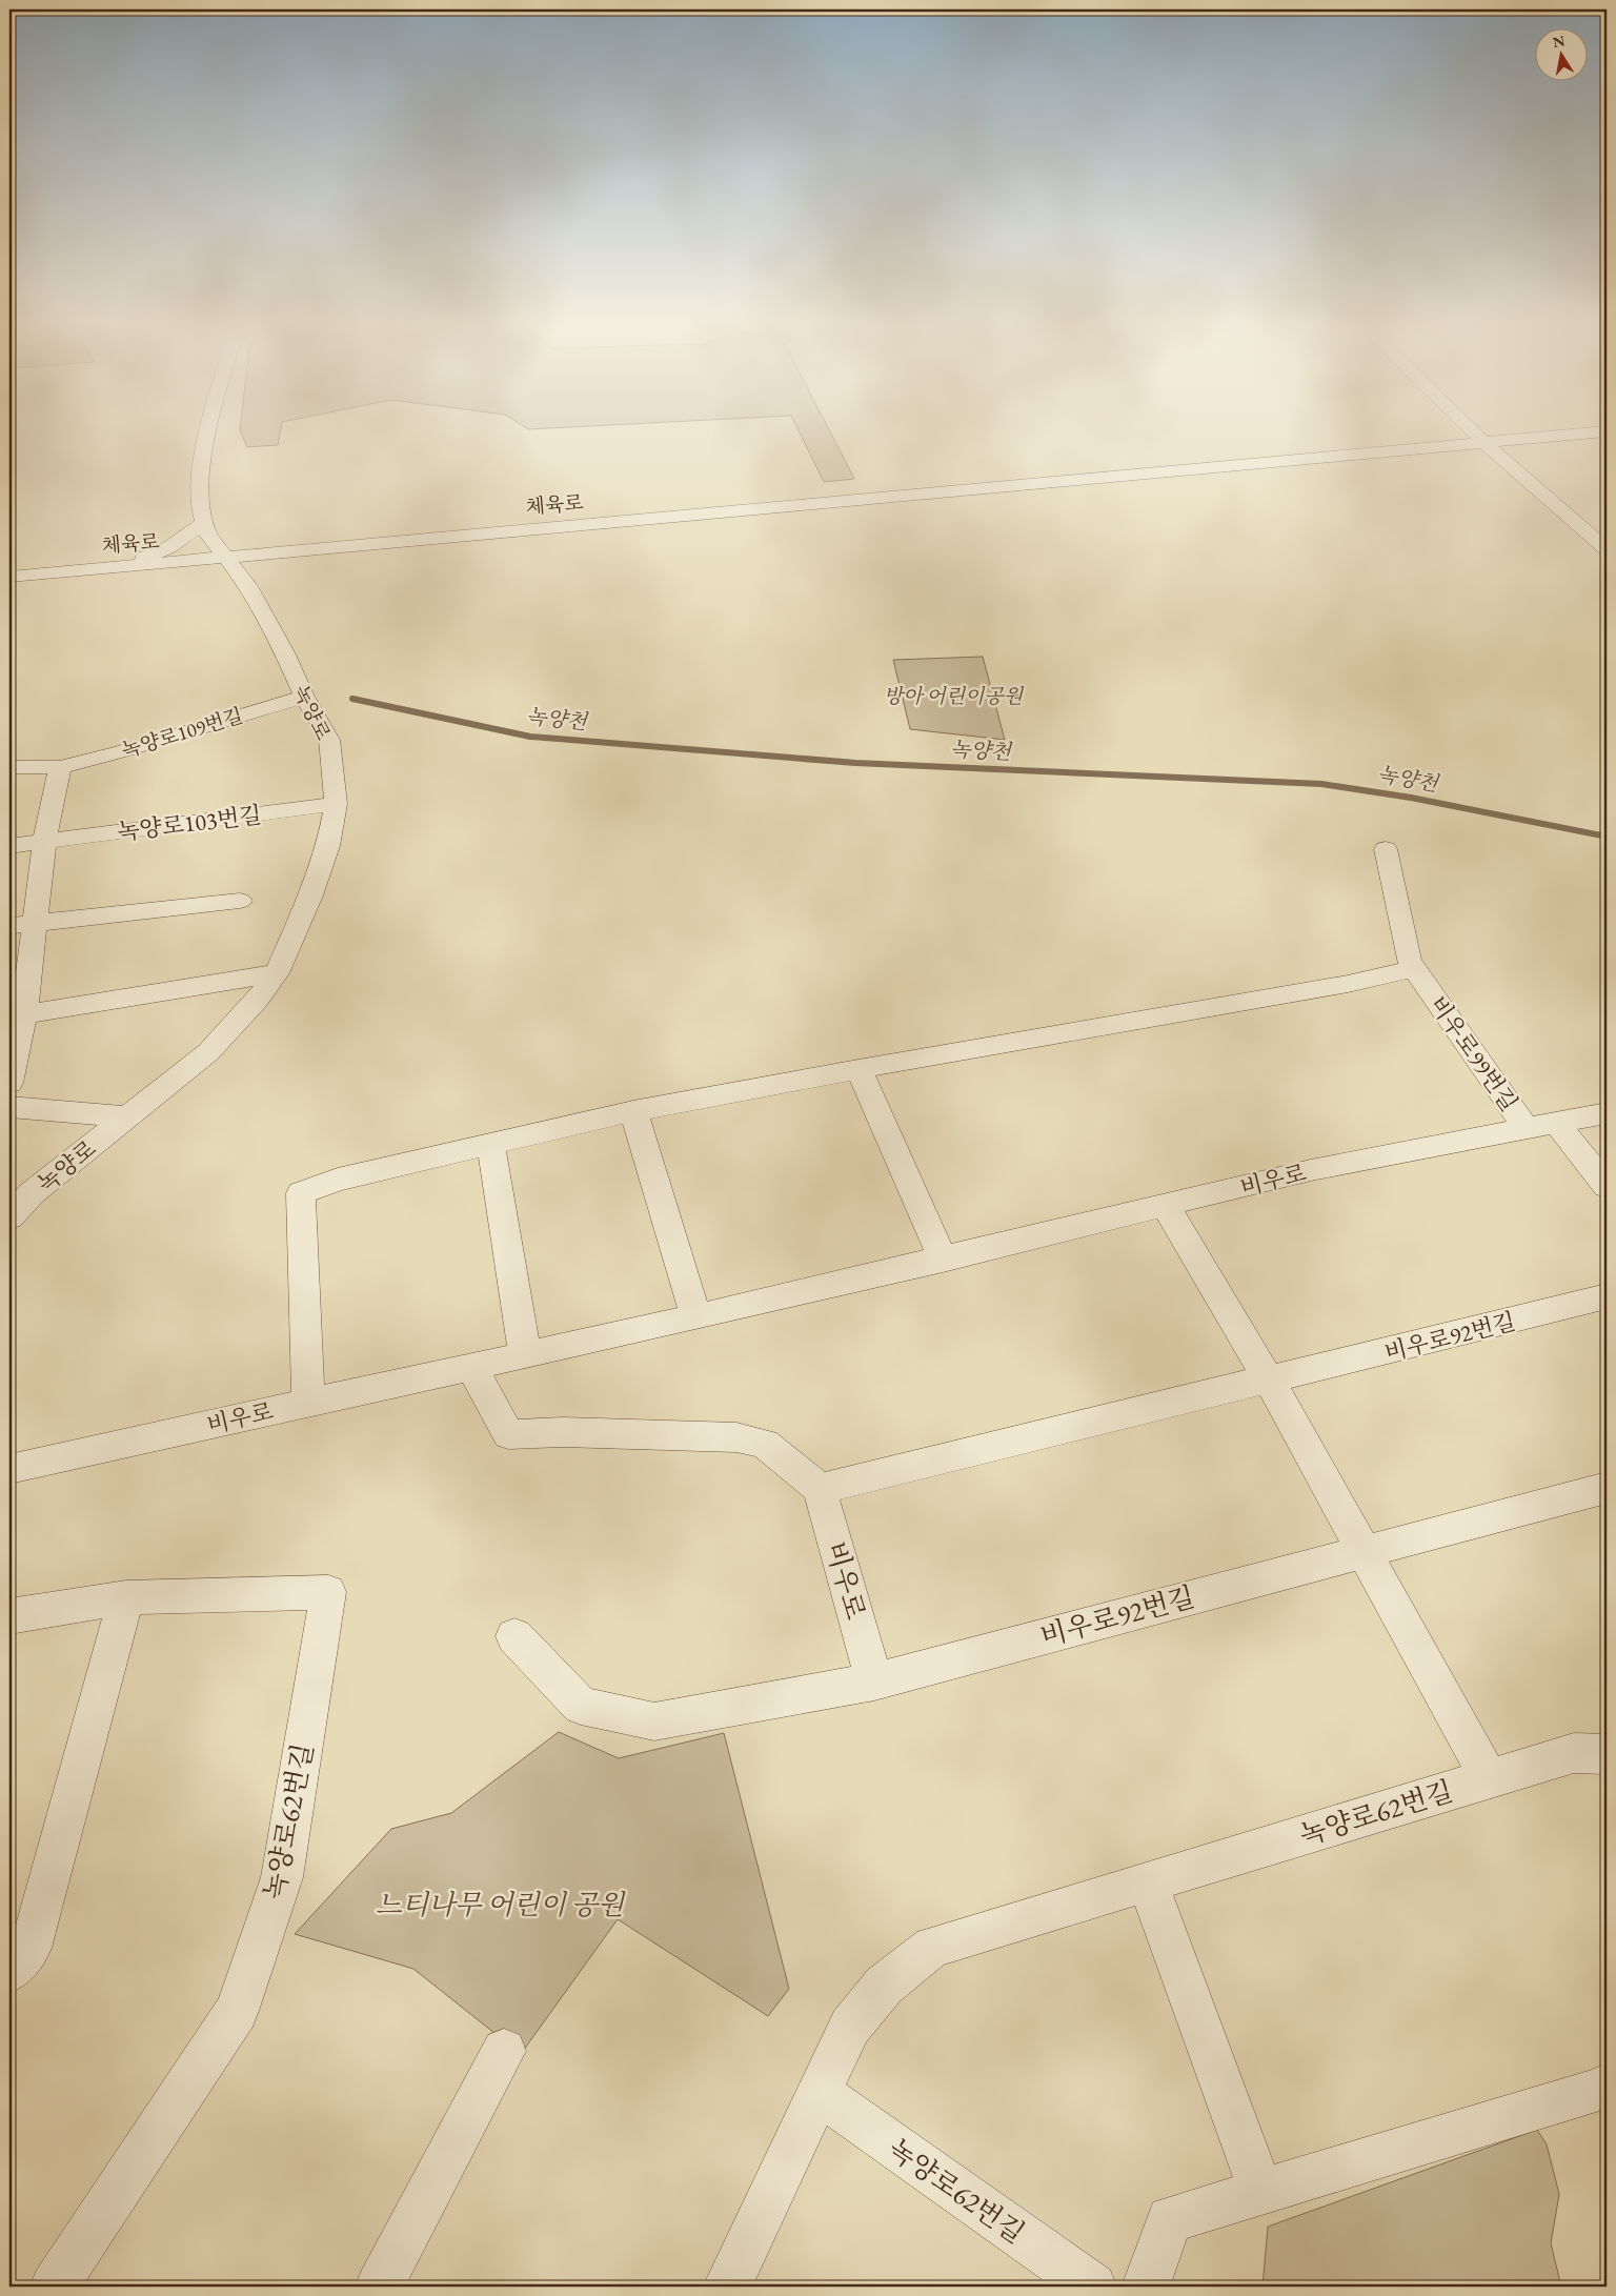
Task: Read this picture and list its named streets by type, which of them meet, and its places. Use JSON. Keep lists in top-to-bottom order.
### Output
{
  "streets": {
    "street": [
      "체육로",
      "녹양로",
      "녹양로109번길",
      "녹양로103번길",
      "비우로99번길",
      "비우로",
      "비우로92번길",
      "녹양로62번길"
    ]
  },
  "crossings": [
    ["체육로", "녹양로"],
    ["녹양로", "녹양로109번길"],
    ["녹양로", "녹양로103번길"],
    ["비우로99번길", "비우로"],
    ["비우로", "비우로92번길"]
  ],
  "water": ["녹양천"],
  "parks": ["방아 어린이공원", "느티나무 어린이 공원"],
  "north": "top"
}
